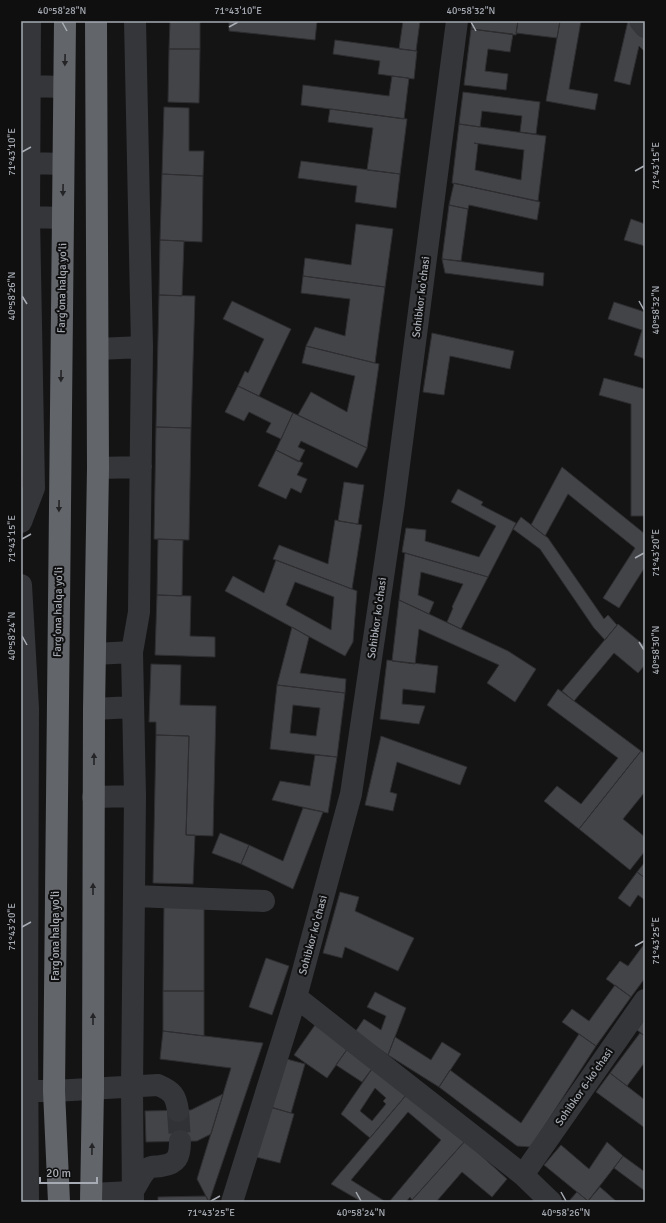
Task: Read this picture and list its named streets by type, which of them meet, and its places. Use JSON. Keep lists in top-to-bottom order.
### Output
{
  "streets": {
    "highway": ["Farg‘ona halqa yo‘li"],
    "street": ["Sohibkor ko'chasi", "Sohibkor 6-koʼchasi"]
  },
  "scale_bar": "20 m",
  "coordinates": [
    "40°58'28\"N",
    "71°43'10\"E",
    "40°58'32\"N",
    "71°43'15\"E",
    "40°58'26\"N",
    "71°43'20\"E",
    "40°58'24\"N",
    "40°58'30\"N",
    "71°43'25\"E"
  ]
}
